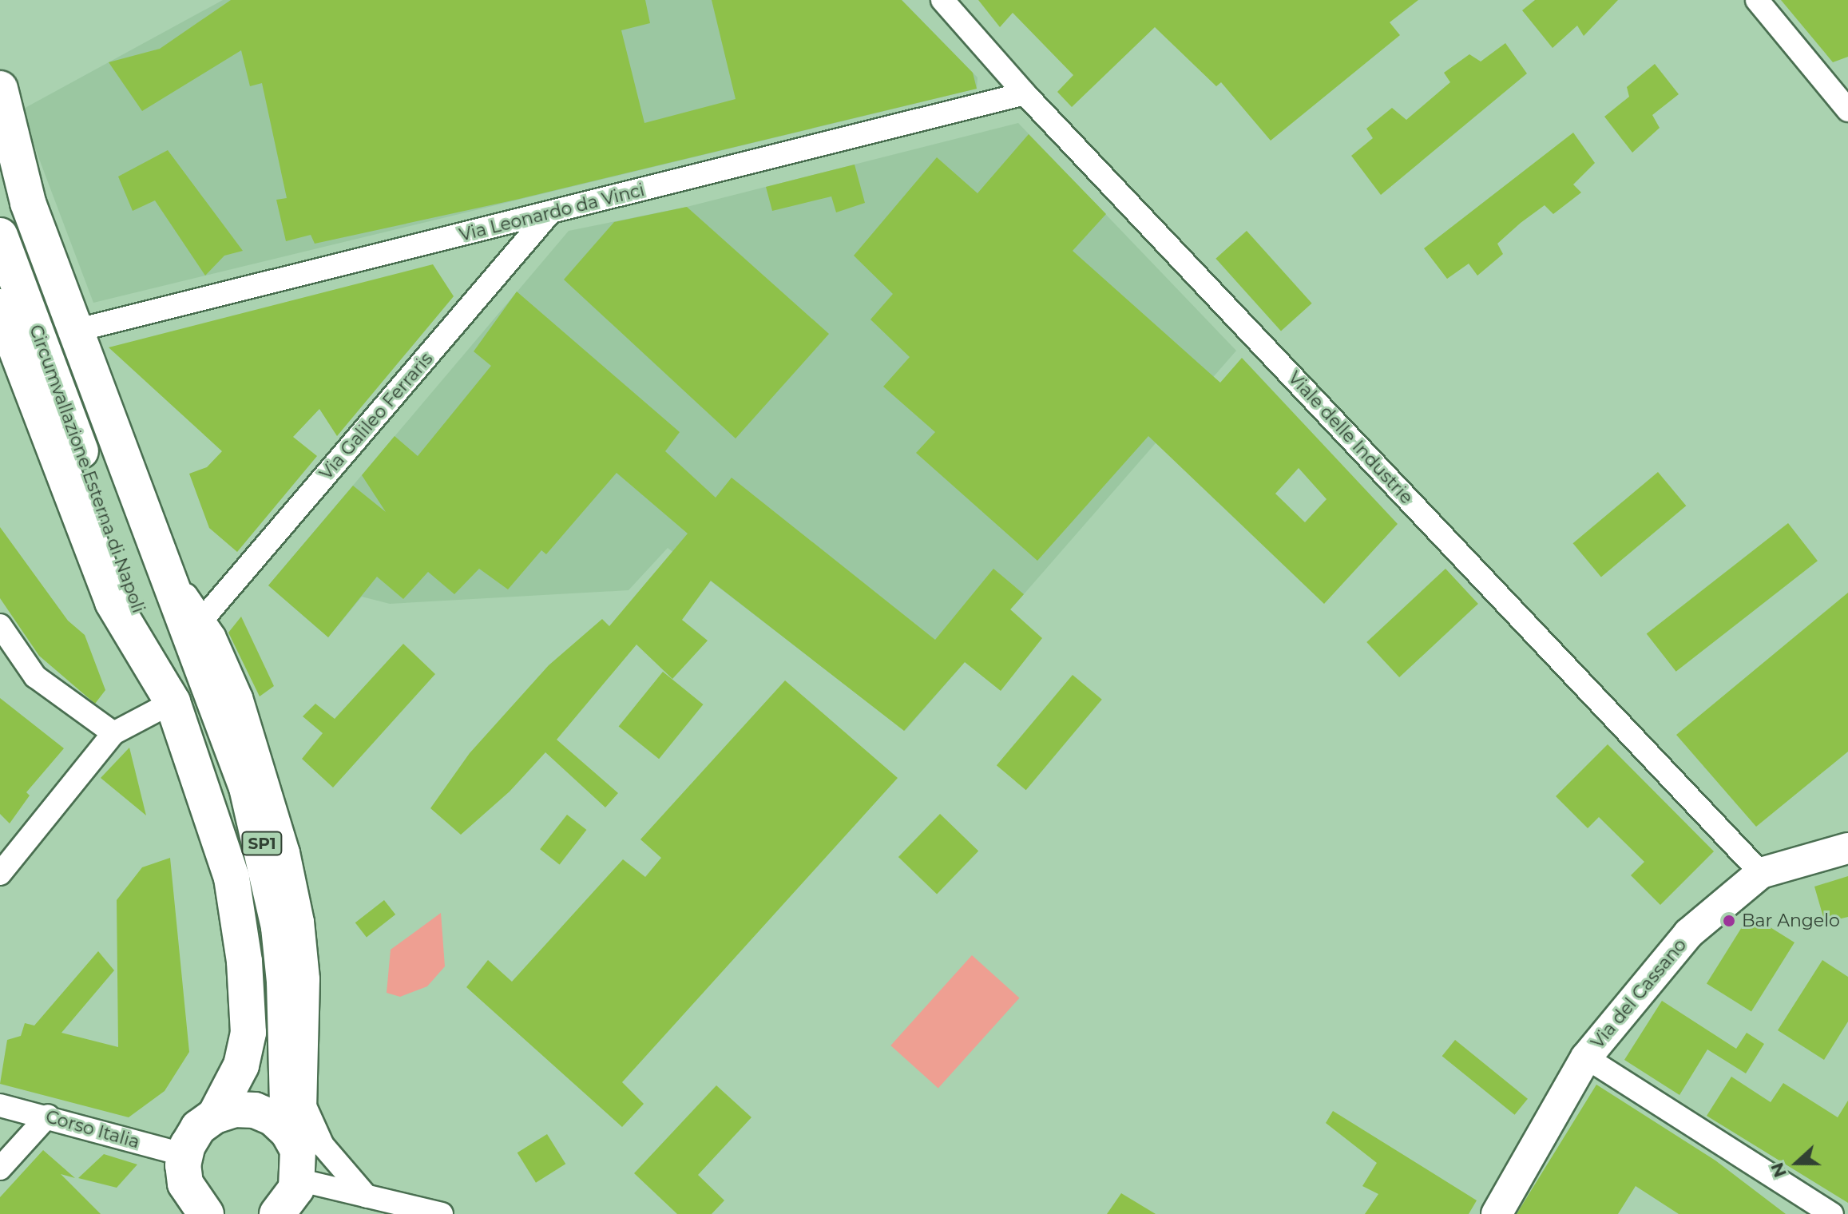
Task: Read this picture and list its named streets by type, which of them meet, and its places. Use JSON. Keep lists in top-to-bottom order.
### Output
{
  "streets": {
    "highway": ["Circumvallazione Esterna di Napoli", "SP1"],
    "main road": ["Via del Cassano"],
    "street": [
      "Via Leonardo da Vinci",
      "Via Galileo Ferraris",
      "Viale delle Industrie",
      "Corso Italia"
    ]
  },
  "crossings": [
    ["Via Leonardo da Vinci", "Via Galileo Ferraris"],
    ["Via Leonardo da Vinci", "Viale delle Industrie"],
    ["Viale delle Industrie", "Via del Cassano"]
  ],
  "places": ["Bar Angelo"],
  "north": "left"
}
